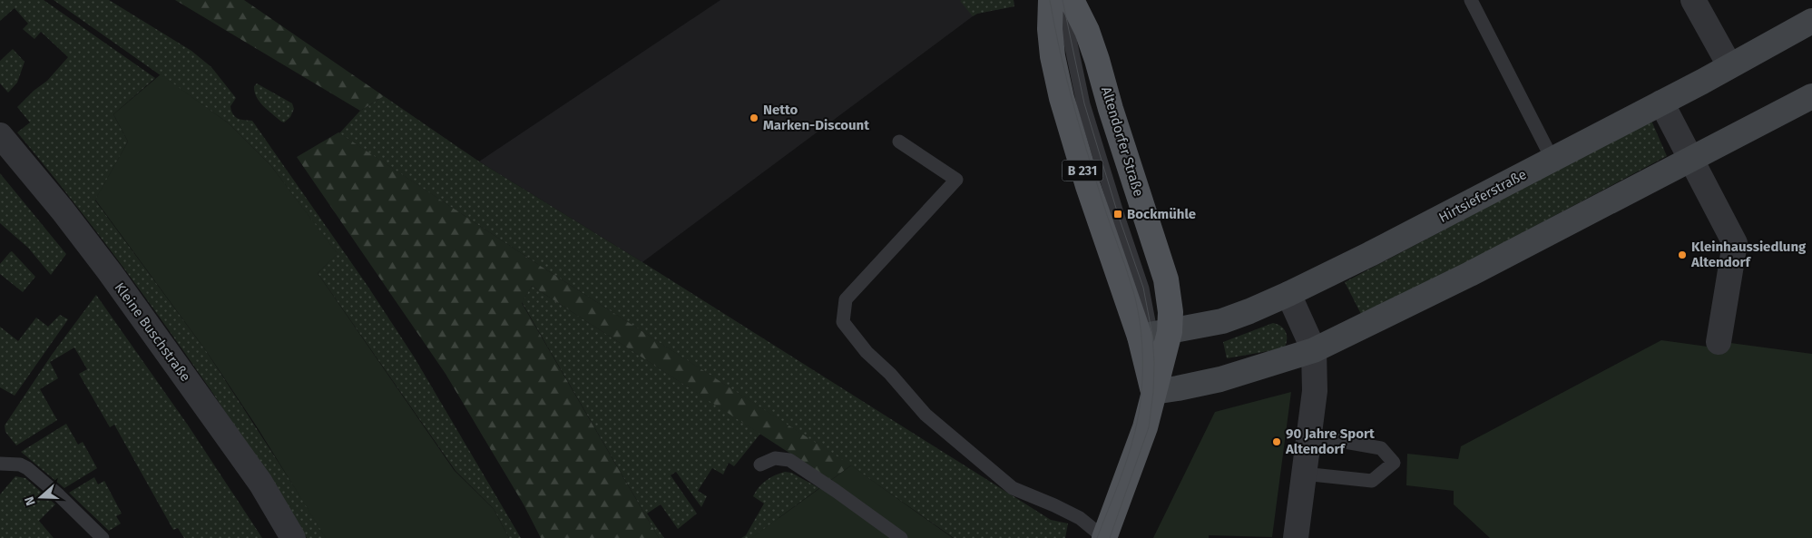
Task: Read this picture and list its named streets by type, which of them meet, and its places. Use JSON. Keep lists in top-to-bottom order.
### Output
{
  "streets": {
    "main road": ["Altendorfer Straße", "B 231", "Hirtsieferstraße"],
    "street": ["Kleine Buschstraße"]
  },
  "crossings": [
    ["Altendorfer Straße", "B 231"],
    ["Altendorfer Straße", "Hirtsieferstraße"],
    ["B 231", "Hirtsieferstraße"]
  ],
  "places": {
    "other": ["Netto Marken-Discount", "Kleinhaussiedlung Altendorf", "90 Jahre Sport Altendorf"],
    "transit": ["Bockmühle"]
  },
  "north": "left"
}
